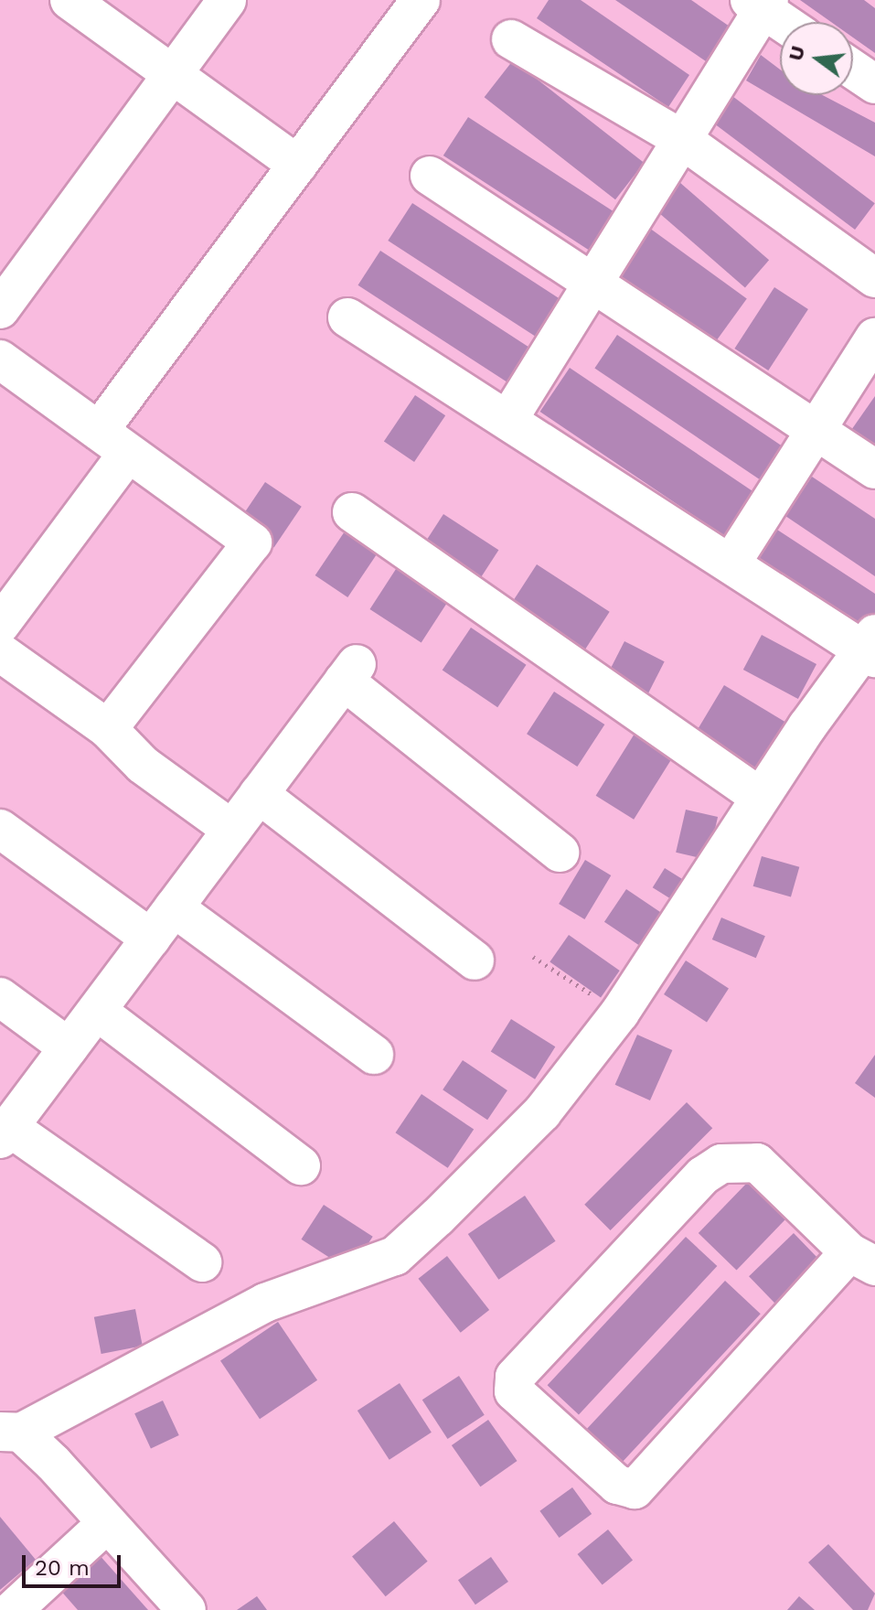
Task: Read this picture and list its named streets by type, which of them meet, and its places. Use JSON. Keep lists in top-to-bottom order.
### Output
{
  "scale_bar": "20 m",
  "north": "left"
}
